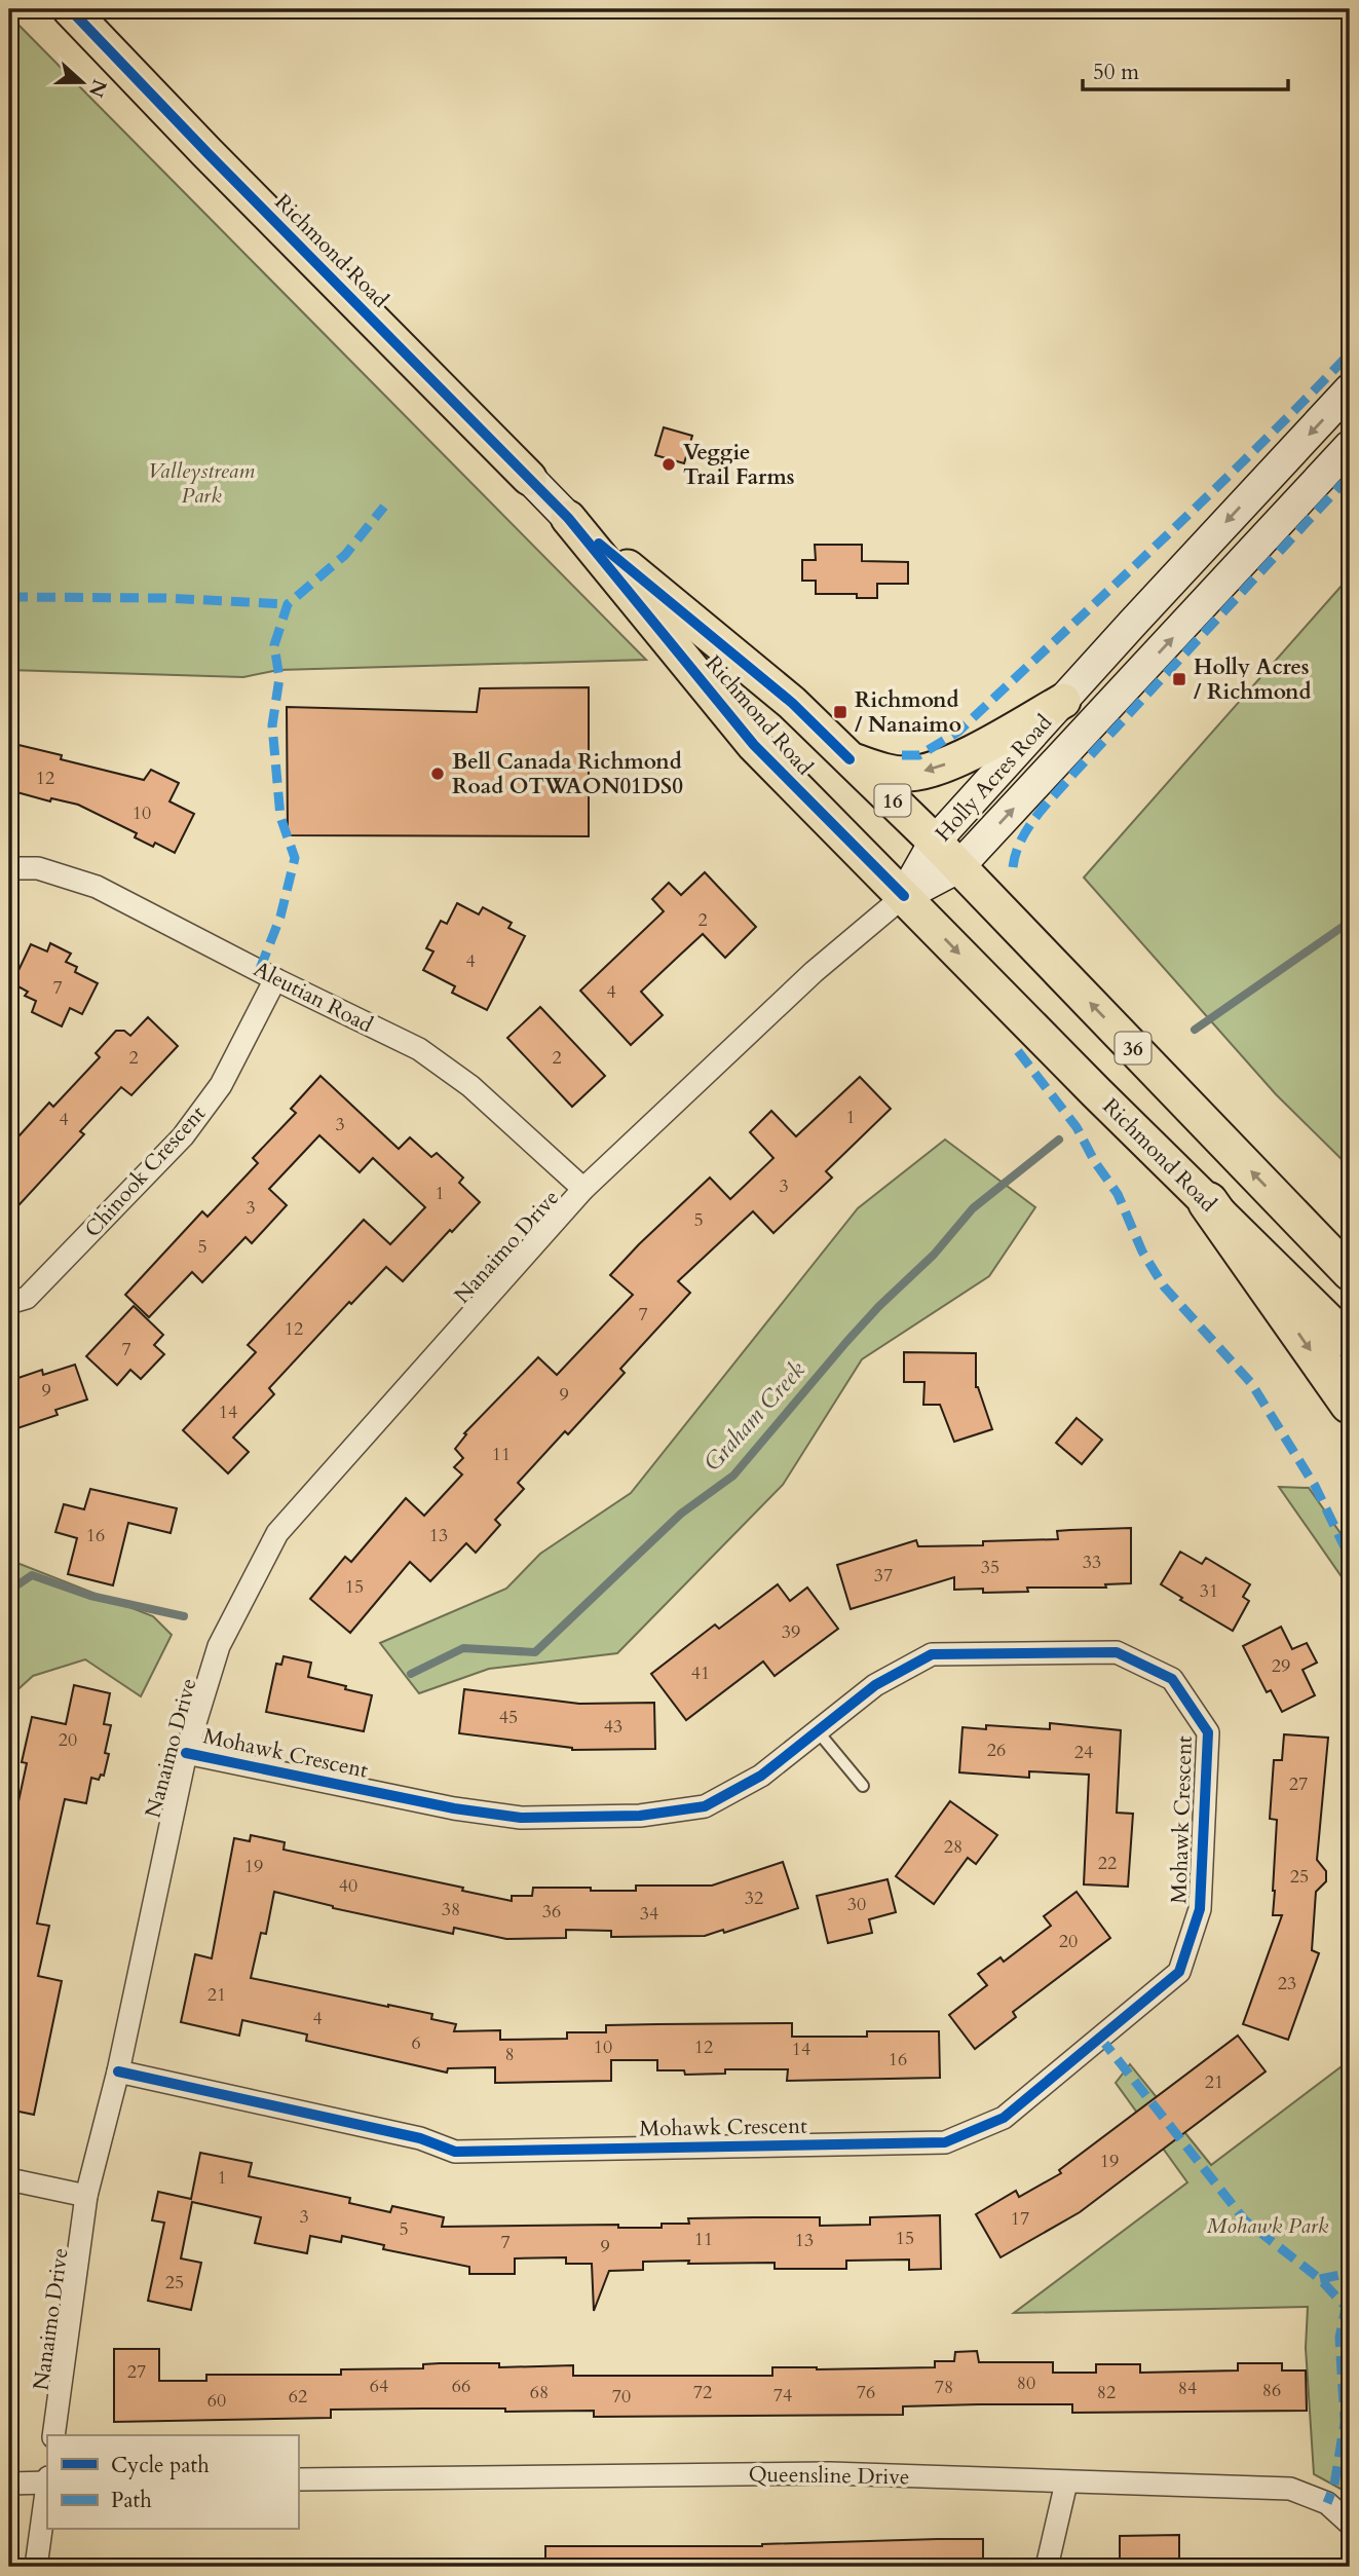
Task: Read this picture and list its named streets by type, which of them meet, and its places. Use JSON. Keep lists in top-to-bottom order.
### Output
{
  "streets": {
    "main road": [
      "Richmond Road",
      "Holly Acres Road",
      "16",
      "36"
    ],
    "street": [
      "Aleutian Road",
      "Chinook Crescent",
      "Nanaimo Drive",
      "Mohawk Crescent",
      "Queensline Drive"
    ]
  },
  "crossings": [
    ["Richmond Road", "Holly Acres Road"],
    ["Richmond Road", "Nanaimo Drive"],
    ["Holly Acres Road", "Nanaimo Drive"],
    ["Aleutian Road", "Chinook Crescent"],
    ["Aleutian Road", "Nanaimo Drive"],
    ["Nanaimo Drive", "Mohawk Crescent"]
  ],
  "water": ["Graham Creek"],
  "parks": ["Valleystream Park", "Mohawk Park"],
  "places": {
    "other": ["Veggie Trail Farms", "Bell Canada Richmond Road OTWAON01DS0"],
    "transit": ["Holly Acres / Richmond", "Richmond / Nanaimo"]
  },
  "house_numbers": [
    "12",
    "10",
    "2",
    "4",
    "7",
    "4",
    "2",
    "2",
    "1",
    "4",
    "3",
    "3",
    "1",
    "3",
    "5",
    "5",
    "7",
    "12",
    "7",
    "9",
    "9",
    "14",
    "11",
    "16",
    "13",
    "33",
    "35",
    "37",
    "15",
    "31",
    "39",
    "29",
    "41",
    "45",
    "43",
    "20",
    "26",
    "24",
    "27",
    "28",
    "22",
    "19",
    "25",
    "40",
    "32",
    "30",
    "38",
    "36",
    "34",
    "20",
    "23",
    "21",
    "4",
    "6",
    "10",
    "12",
    "14",
    "8",
    "16",
    "21",
    "19",
    "1",
    "3",
    "17",
    "5",
    "15",
    "11",
    "13",
    "7",
    "9",
    "25",
    "27",
    "80",
    "64",
    "66",
    "78",
    "84",
    "86",
    "68",
    "72",
    "76",
    "82",
    "74",
    "62",
    "70",
    "60"
  ],
  "legend": ["Cycle path", "Path"],
  "scale_bar": "50 m",
  "north": "right"
}
